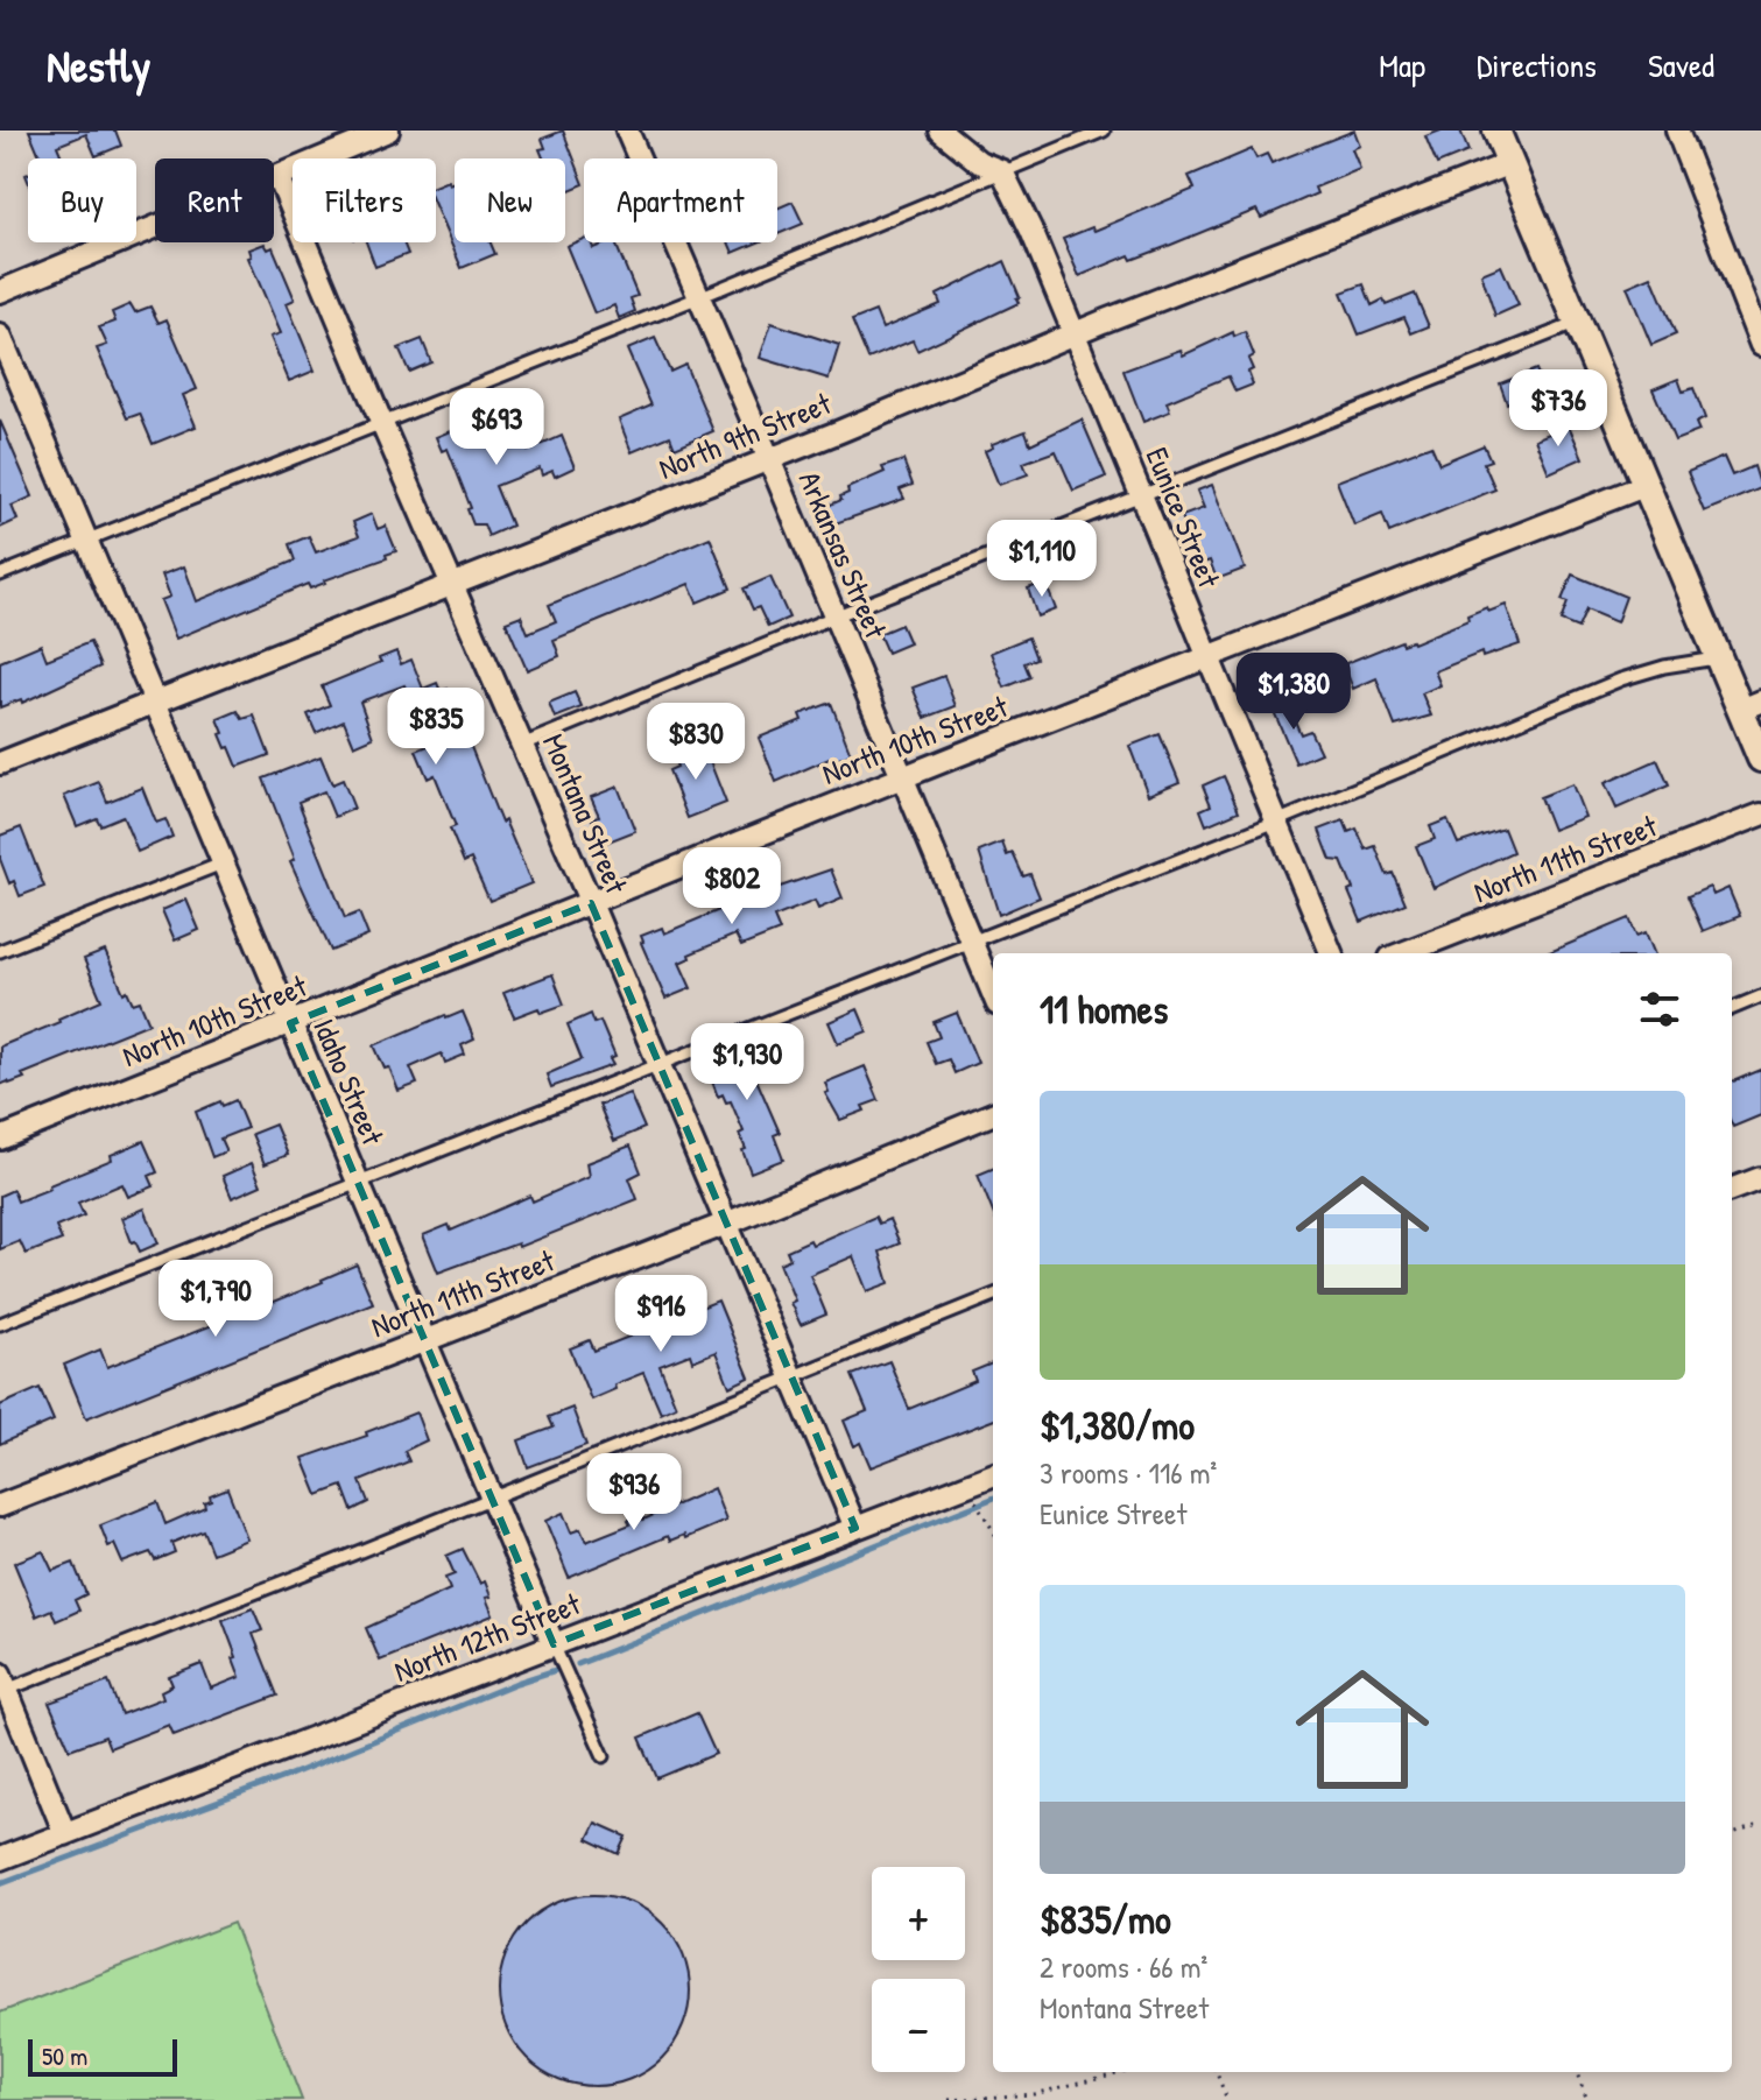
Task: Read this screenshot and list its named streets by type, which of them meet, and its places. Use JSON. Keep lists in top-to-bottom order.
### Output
{
  "streets": {
    "street": [
      "North 9th Street",
      "Eunice Street",
      "Arkansas Street",
      "North 10th Street",
      "Montana Street",
      "North 11th Street",
      "Idaho Street",
      "North 12th Street"
    ]
  },
  "crossings": [
    ["North 9th Street", "Eunice Street"],
    ["North 9th Street", "Arkansas Street"],
    ["North 9th Street", "Montana Street"],
    ["North 9th Street", "Idaho Street"],
    ["Eunice Street", "North 10th Street"],
    ["Arkansas Street", "North 10th Street"],
    ["North 10th Street", "Montana Street"],
    ["North 10th Street", "Idaho Street"],
    ["Montana Street", "North 11th Street"],
    ["Montana Street", "North 12th Street"],
    ["North 11th Street", "Idaho Street"],
    ["Idaho Street", "North 12th Street"]
  ],
  "scale_bar": "50 m",
  "page": {
    "header": "Nestly",
    "nav": ["Map", "Directions", "Saved"],
    "chip": [
      "Buy",
      "Rent",
      "Filters",
      "New",
      "Apartment"
    ],
    "price": [
      "$736",
      "$693",
      "$1,110",
      "$1,380",
      "$835",
      "$830",
      "$802",
      "$1,930",
      "$1,790",
      "$916",
      "$936"
    ],
    "heading": "11 homes",
    "list": [
      {
        "name": "$1,380/mo",
        "note": "3 rooms · 116 m² · Eunice Street"
      },
      {
        "name": "$835/mo",
        "note": "2 rooms · 66 m² · Montana Street"
      }
    ],
    "map_buttons": ["+", "−"],
    "scale": "50 m"
  }
}
